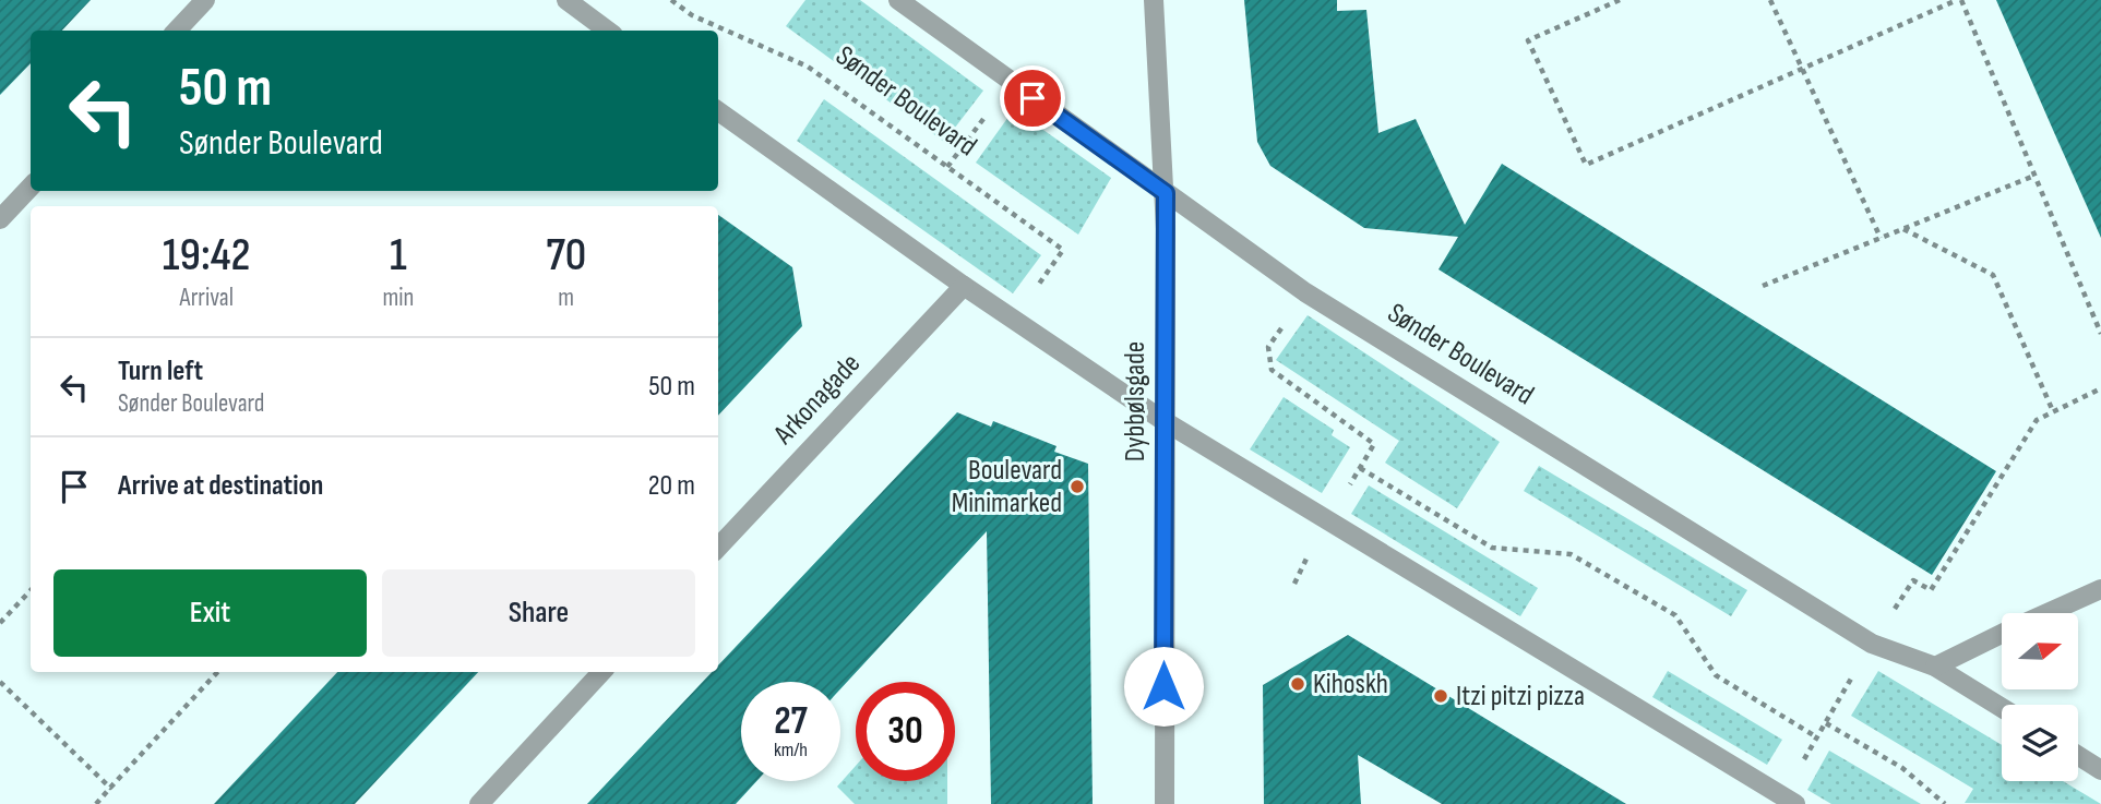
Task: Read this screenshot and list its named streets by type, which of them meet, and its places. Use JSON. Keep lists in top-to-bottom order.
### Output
{
  "streets": {
    "street": ["Sønder Boulevard", "Arkonagade", "Dybbølsgade"]
  },
  "crossings": [
    ["Sønder Boulevard", "Dybbølsgade"]
  ],
  "places": ["Boulevard Minimarked", "Kihoskh", "Itzi pitzi pizza"],
  "north": "right",
  "page": {
    "turn": ["50 m", "Sønder Boulevard"],
    "eta": [
      "19:42",
      "Arrival",
      "1",
      "min",
      "70",
      "m"
    ],
    "list": [
      {
        "name": "Turn left",
        "note": "Sønder Boulevard",
        "value": "50 m"
      },
      {
        "name": "Arrive at destination",
        "value": "20 m"
      }
    ],
    "buttons": ["Exit", "Share"],
    "speed": "27 km/h",
    "limit": "30"
  }
}
